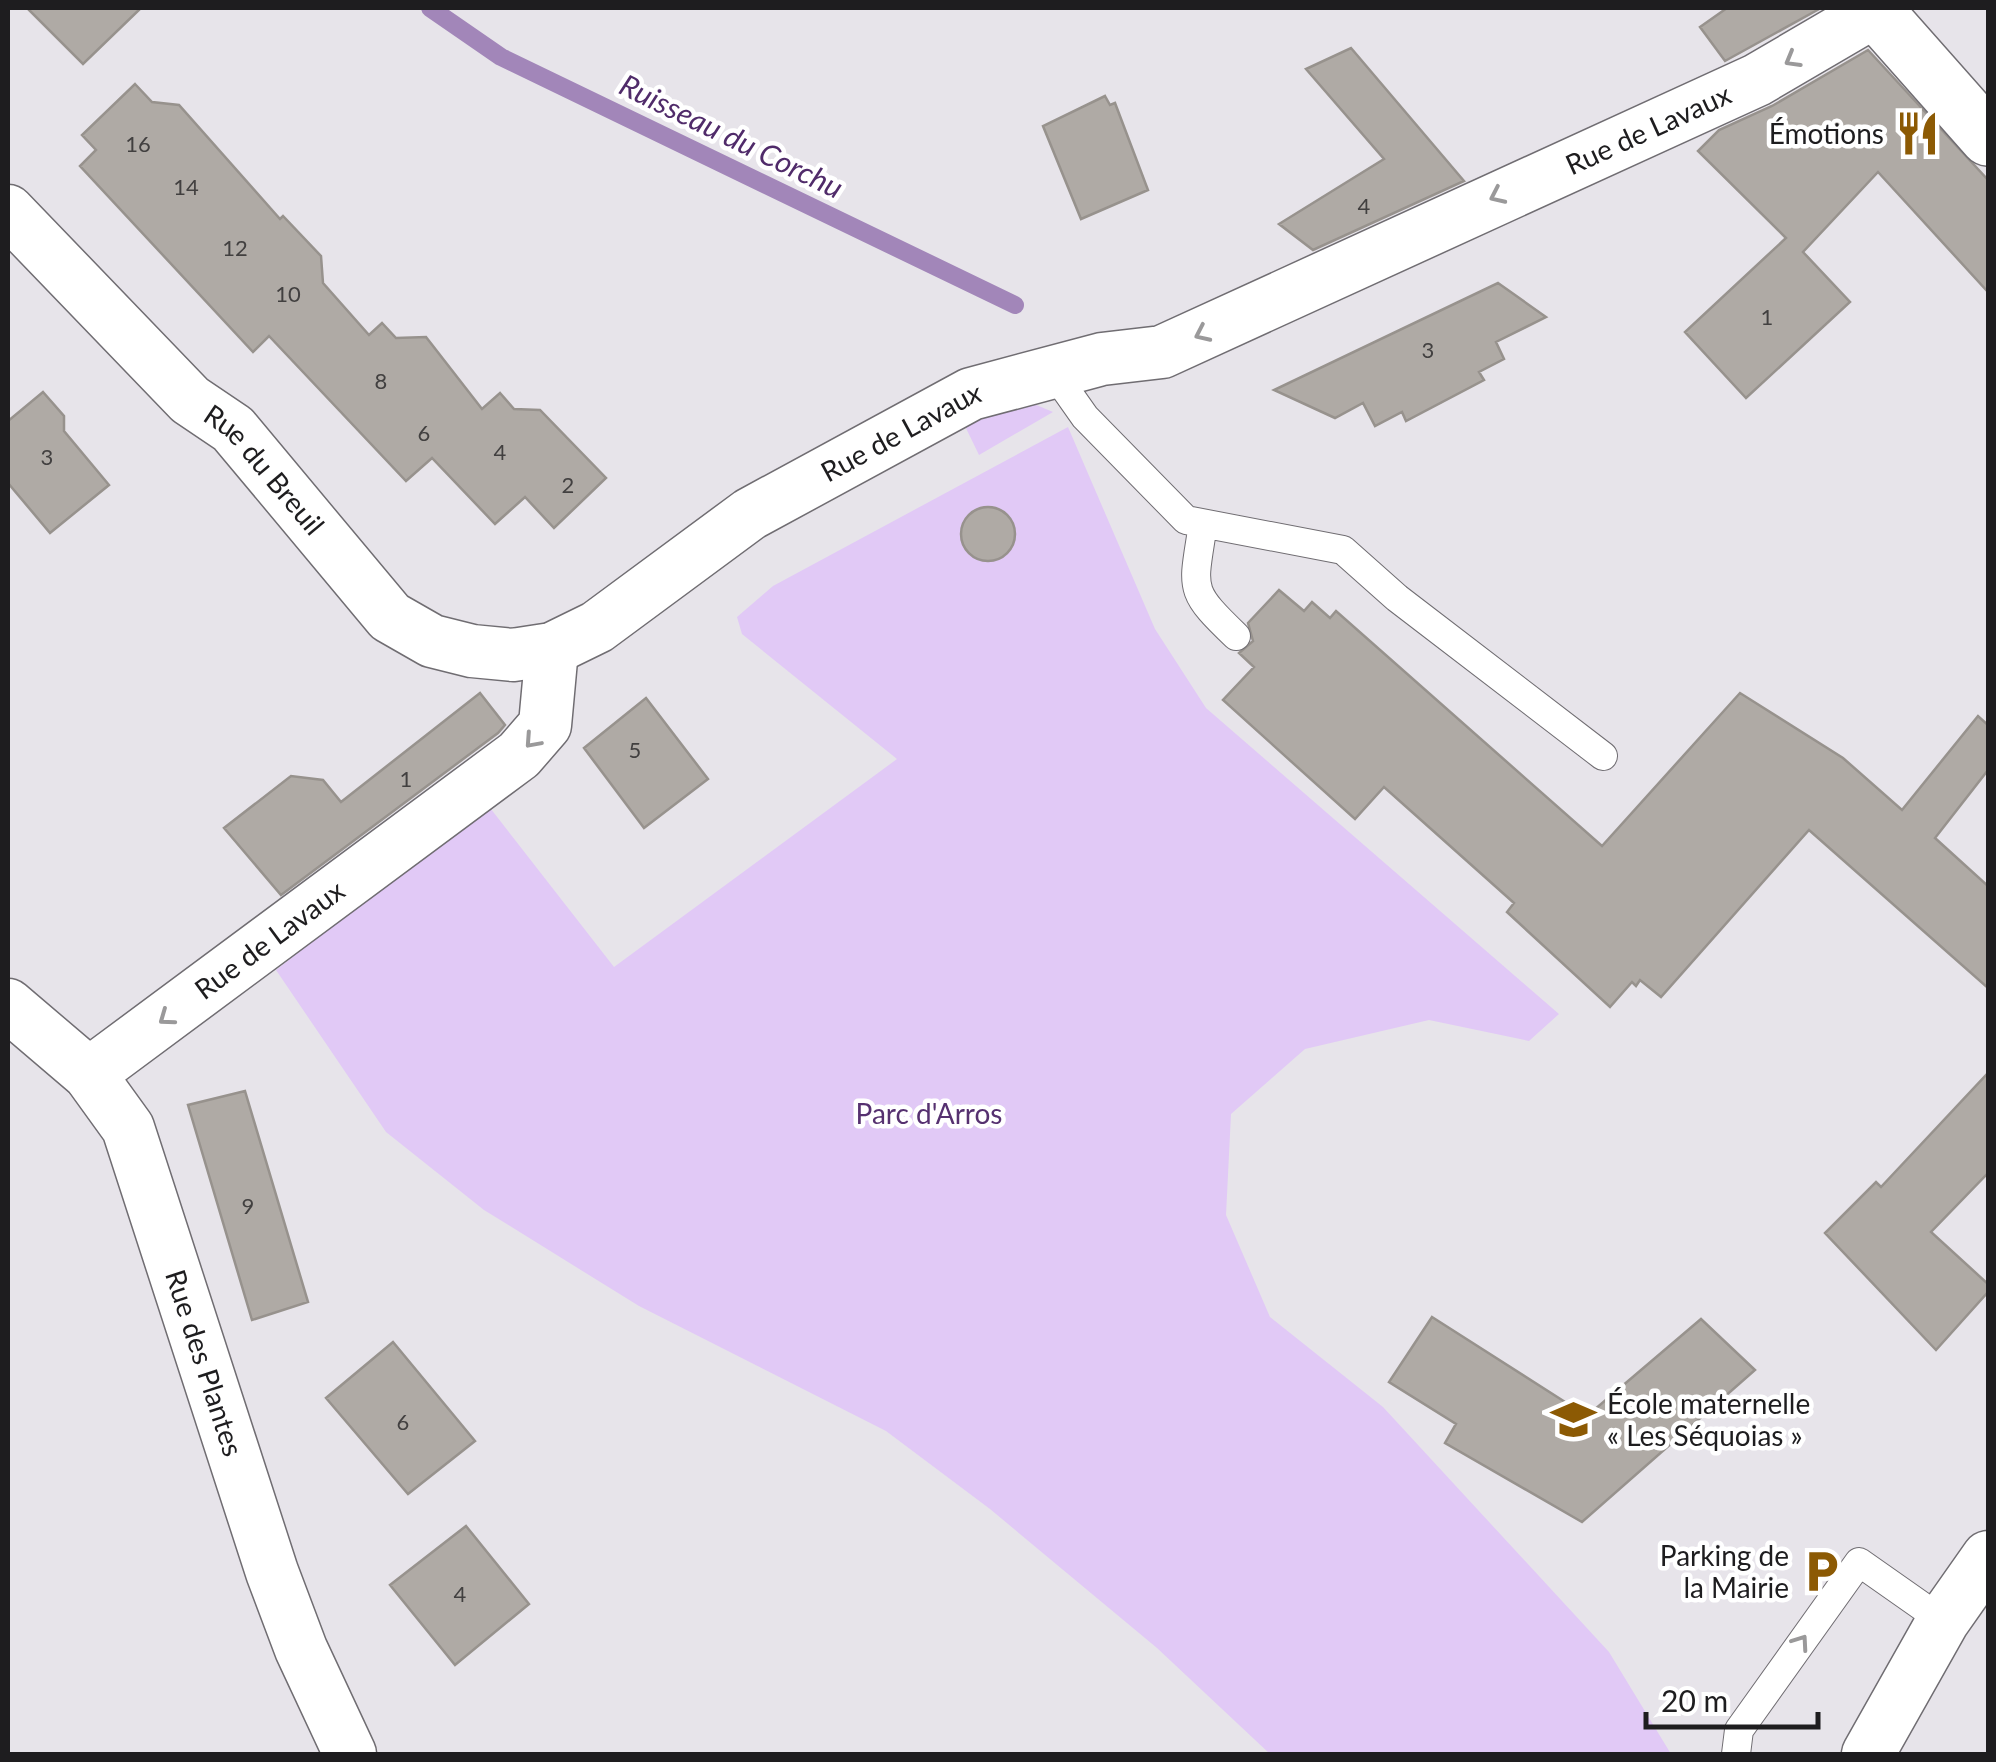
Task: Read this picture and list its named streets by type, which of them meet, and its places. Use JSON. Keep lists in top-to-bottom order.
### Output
{
  "streets": {
    "street": ["Rue de Lavaux", "Rue du Breuil", "Rue des Plantes"]
  },
  "crossings": [
    ["Rue de Lavaux", "Rue du Breuil"],
    ["Rue de Lavaux", "Rue des Plantes"]
  ],
  "one_way": ["Rue de Lavaux"],
  "water": ["Ruisseau du Corchu"],
  "parks": ["Parc d'Arros"],
  "places": {
    "restaurant": ["Émotions"],
    "school or university": ["École maternelle « Les Séquoias »"],
    "parking": ["Parking de la Mairie"]
  },
  "house_numbers": [
    "16",
    "14",
    "4",
    "12",
    "10",
    "1",
    "3",
    "8",
    "6",
    "4",
    "3",
    "2",
    "5",
    "1",
    "9",
    "6",
    "4"
  ],
  "scale_bar": "20 m"
}
